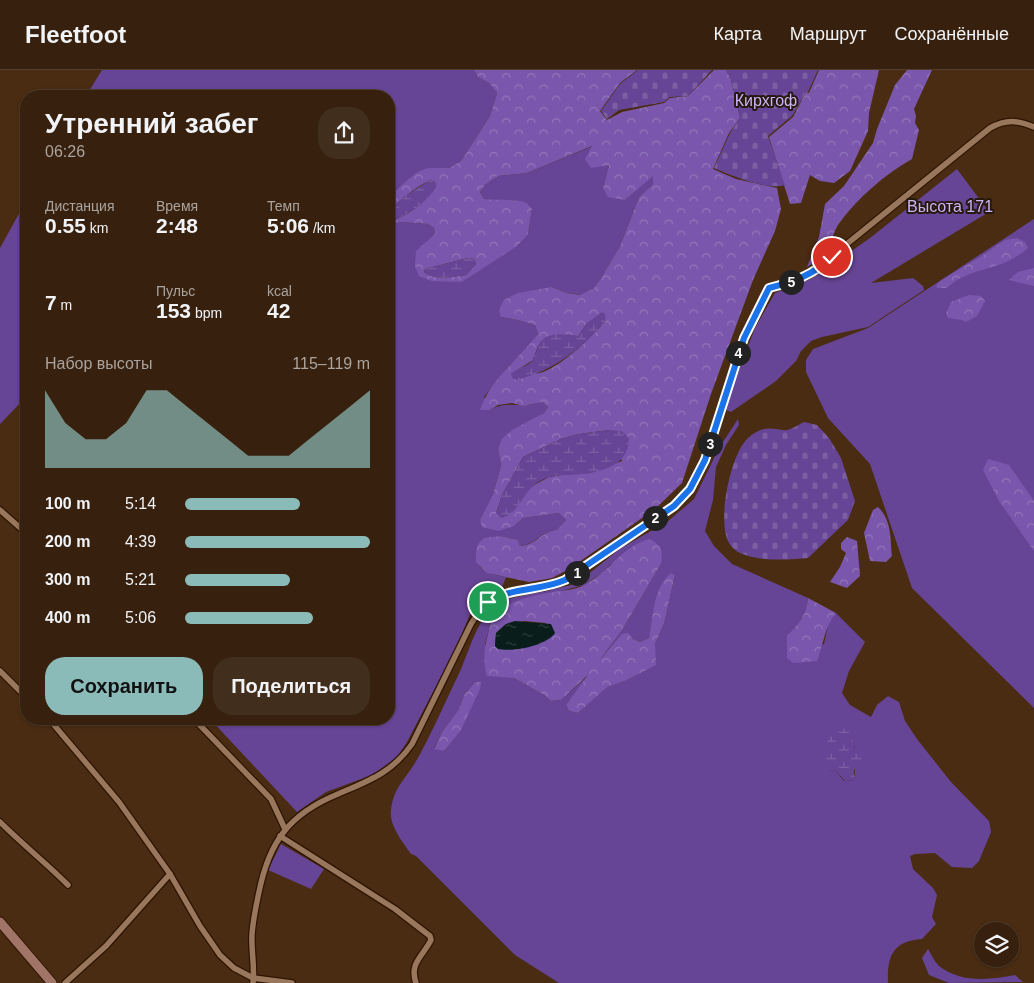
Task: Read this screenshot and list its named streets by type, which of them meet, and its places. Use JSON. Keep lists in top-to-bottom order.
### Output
{
  "parks": ["Кирхгоф", "Высота 171"],
  "page": {
    "header": "Fleetfoot",
    "nav": ["Карта", "Маршрут", "Сохранённые"],
    "heading": ["Утренний забег", "06:26"],
    "stats": [
      ["Дистанция", "0.55 km"],
      ["Время", "2:48"],
      ["Темп", "5:06 /km"],
      ["7 m"],
      ["Пульс", "153 bpm"],
      ["kcal", "42"]
    ],
    "pins": [
      "5",
      "4",
      "3",
      "2",
      "1"
    ],
    "chart": ["Набор высоты", "115–119 m"],
    "list": [
      {
        "name": "100 m",
        "note": "5:14"
      },
      {
        "name": "200 m",
        "note": "4:39"
      },
      {
        "name": "300 m",
        "note": "5:21"
      },
      {
        "name": "400 m",
        "note": "5:06"
      }
    ],
    "buttons": ["Сохранить", "Поделиться"]
  }
}
